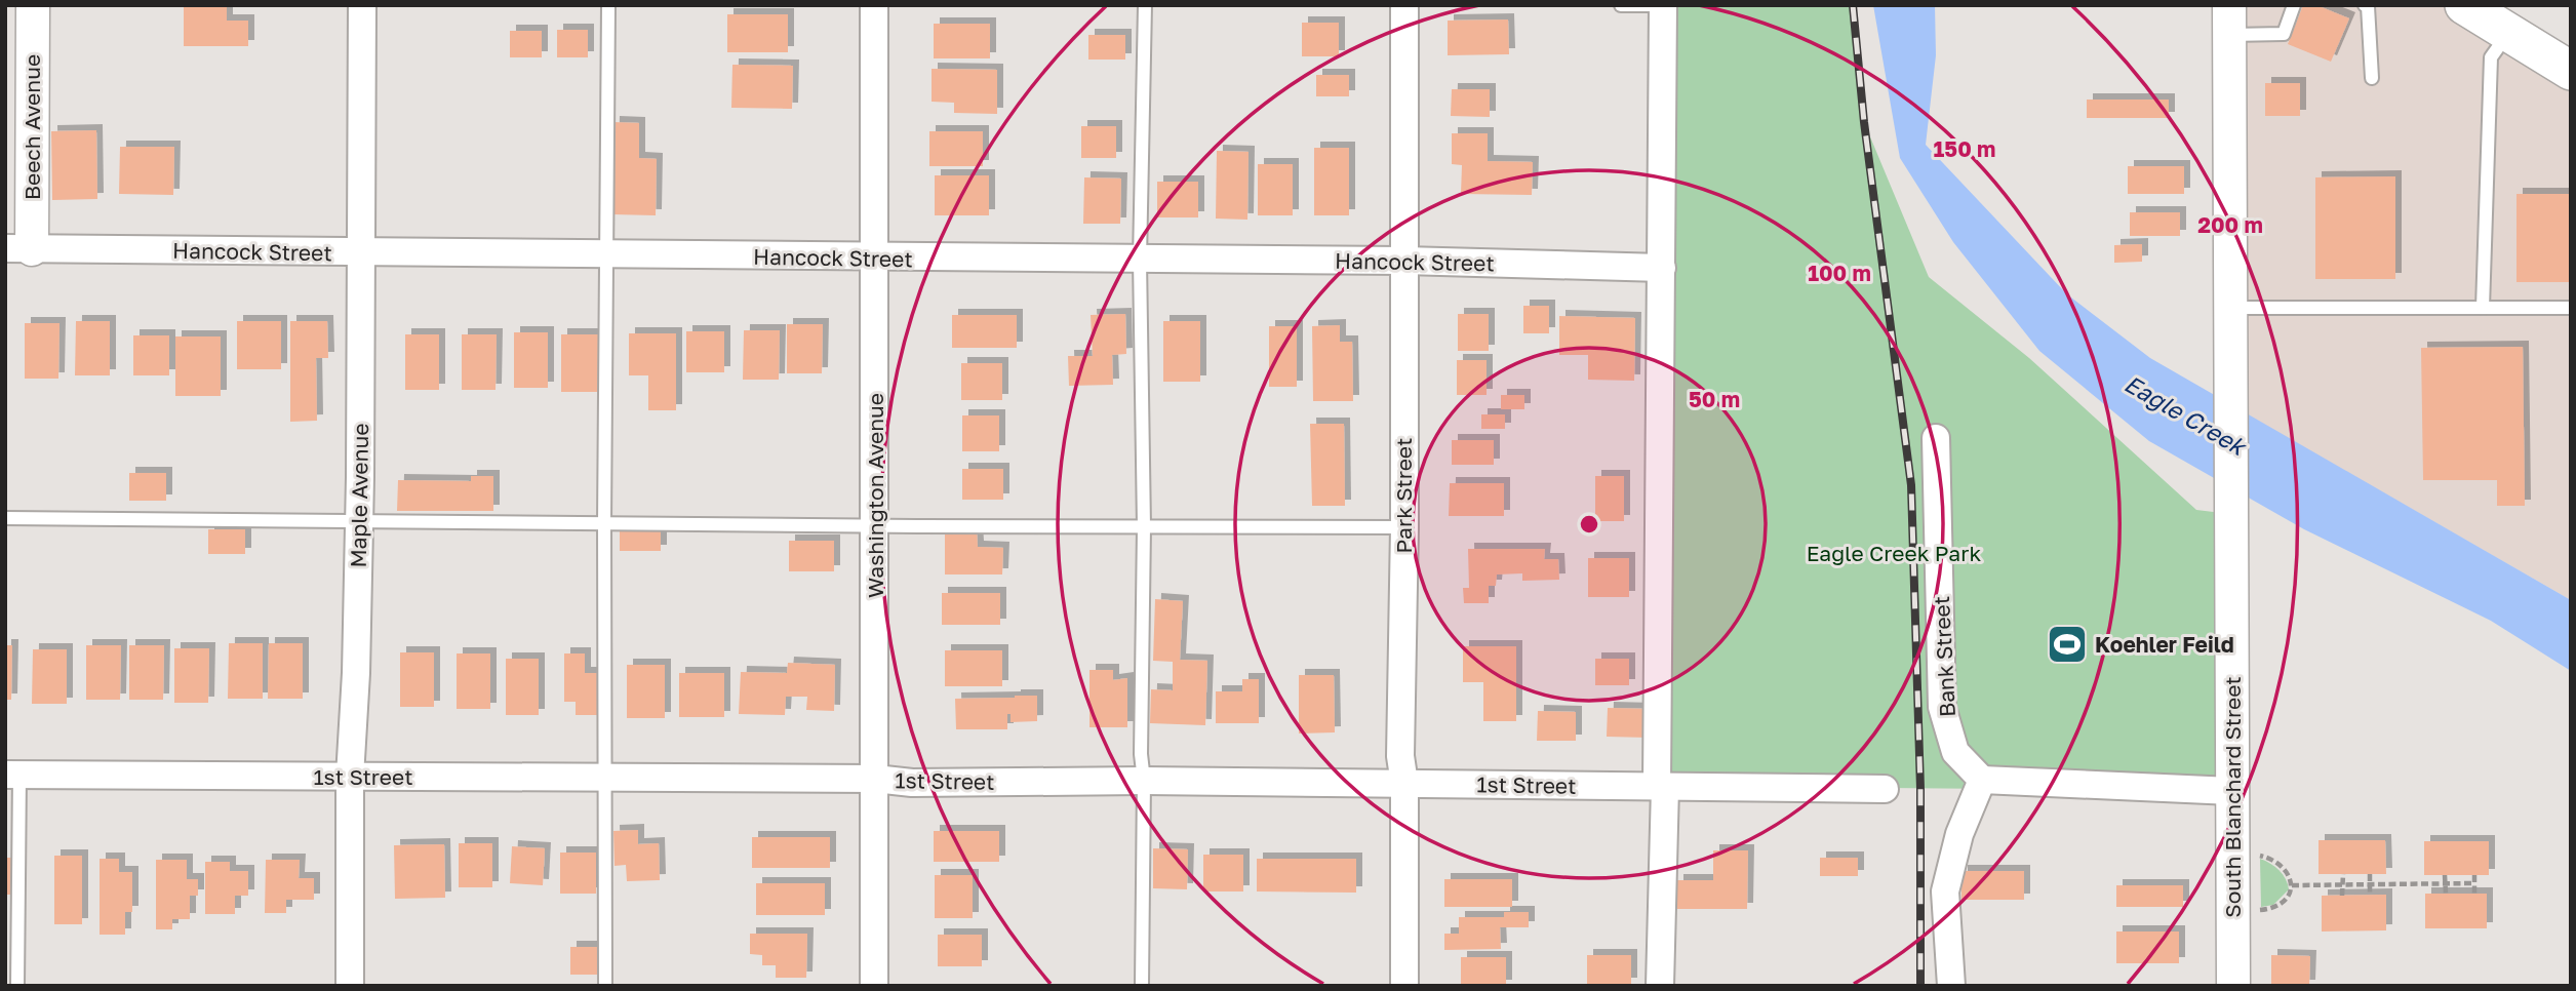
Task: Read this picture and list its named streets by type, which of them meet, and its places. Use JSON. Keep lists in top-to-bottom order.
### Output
{
  "streets": {
    "street": [
      "Beech Avenue",
      "Hancock Street",
      "Maple Avenue",
      "Washington Avenue",
      "Park Street",
      "Bank Street",
      "1st Street",
      "South Blanchard Street"
    ]
  },
  "crossings": [
    ["Beech Avenue", "Hancock Street"],
    ["Hancock Street", "Maple Avenue"],
    ["Hancock Street", "Washington Avenue"],
    ["Hancock Street", "Park Street"],
    ["Maple Avenue", "1st Street"],
    ["Washington Avenue", "1st Street"],
    ["Park Street", "1st Street"]
  ],
  "water": ["Eagle Creek"],
  "parks": ["Eagle Creek Park"],
  "places": {
    "sports": ["Koehler Feild"]
  },
  "rings": [
    "150 m",
    "200 m",
    "100 m",
    "50 m"
  ]
}
